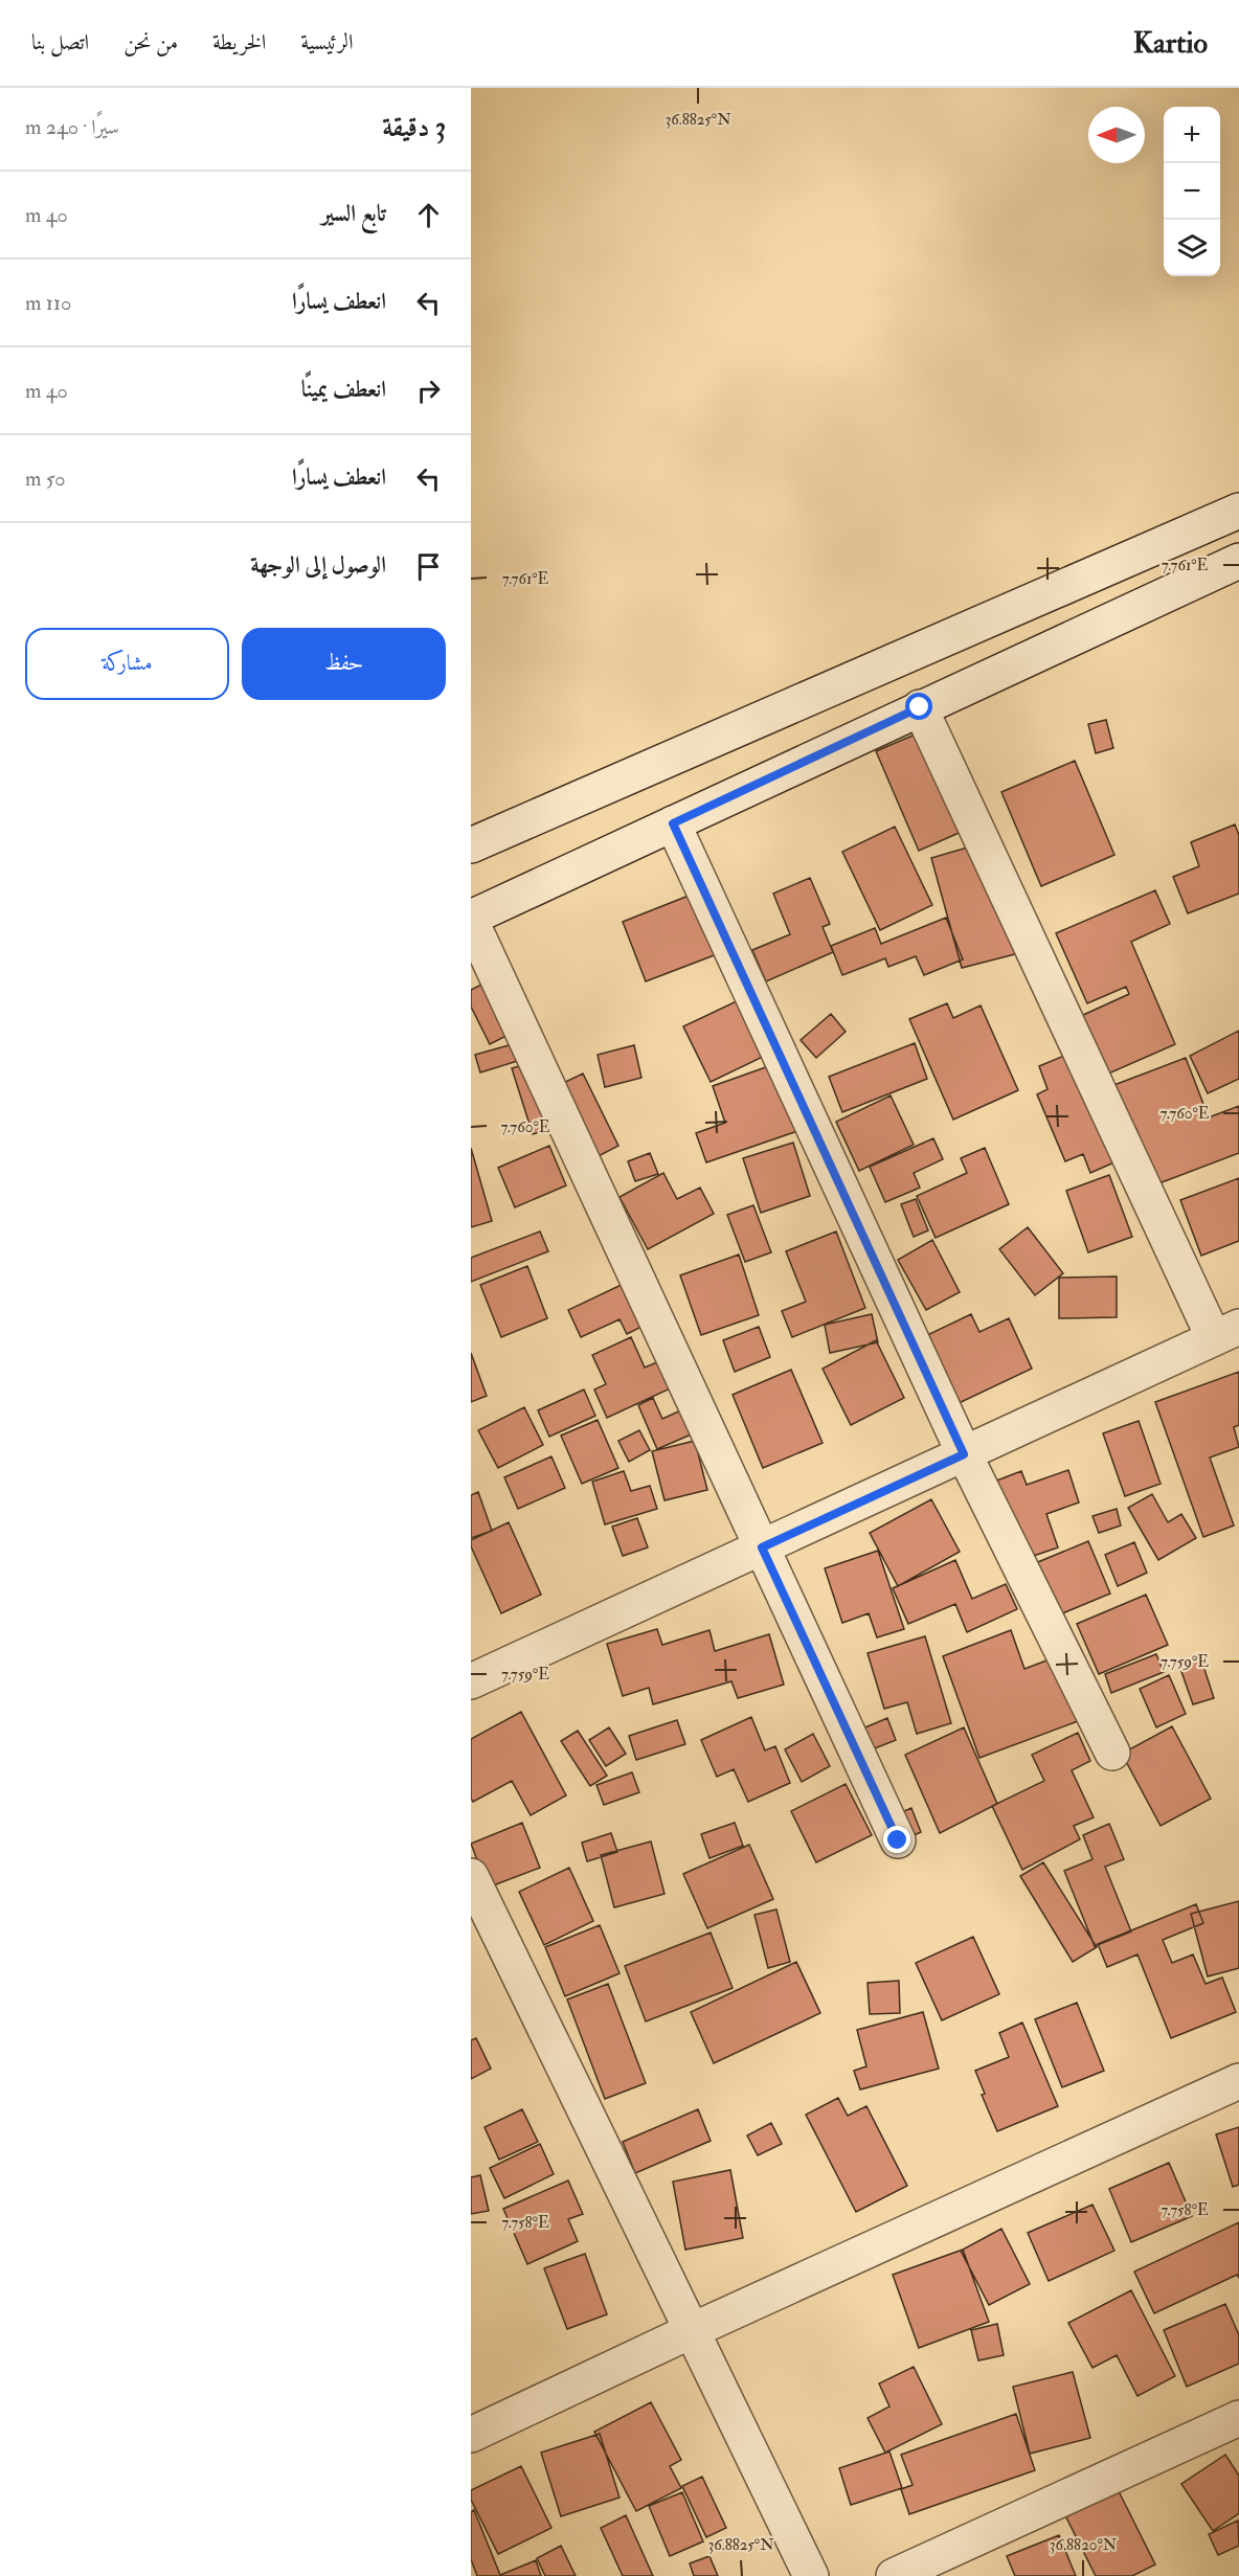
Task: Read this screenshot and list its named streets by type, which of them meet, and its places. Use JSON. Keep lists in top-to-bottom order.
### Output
{
  "north": "left",
  "page": {
    "header": "Kartio",
    "nav": [
      "الرئيسية",
      "الخريطة",
      "من نحن",
      "اتصل بنا"
    ],
    "heading": ["3 دقيقة", "سيرًا · 240 m"],
    "map_buttons": ["+", "−"],
    "list": [
      ["تابع السير", "40 m"],
      ["انعطف يسارًا", "110 m"],
      ["انعطف يمينًا", "40 m"],
      ["انعطف يسارًا", "50 m"],
      "الوصول إلى الوجهة"
    ],
    "buttons": ["حفظ", "مشاركة"]
  },
  "coordinates": [
    "36.8825°N",
    "7.761°E",
    "7.760°E",
    "7.759°E",
    "7.758°E",
    "36.8820°N"
  ]
}
